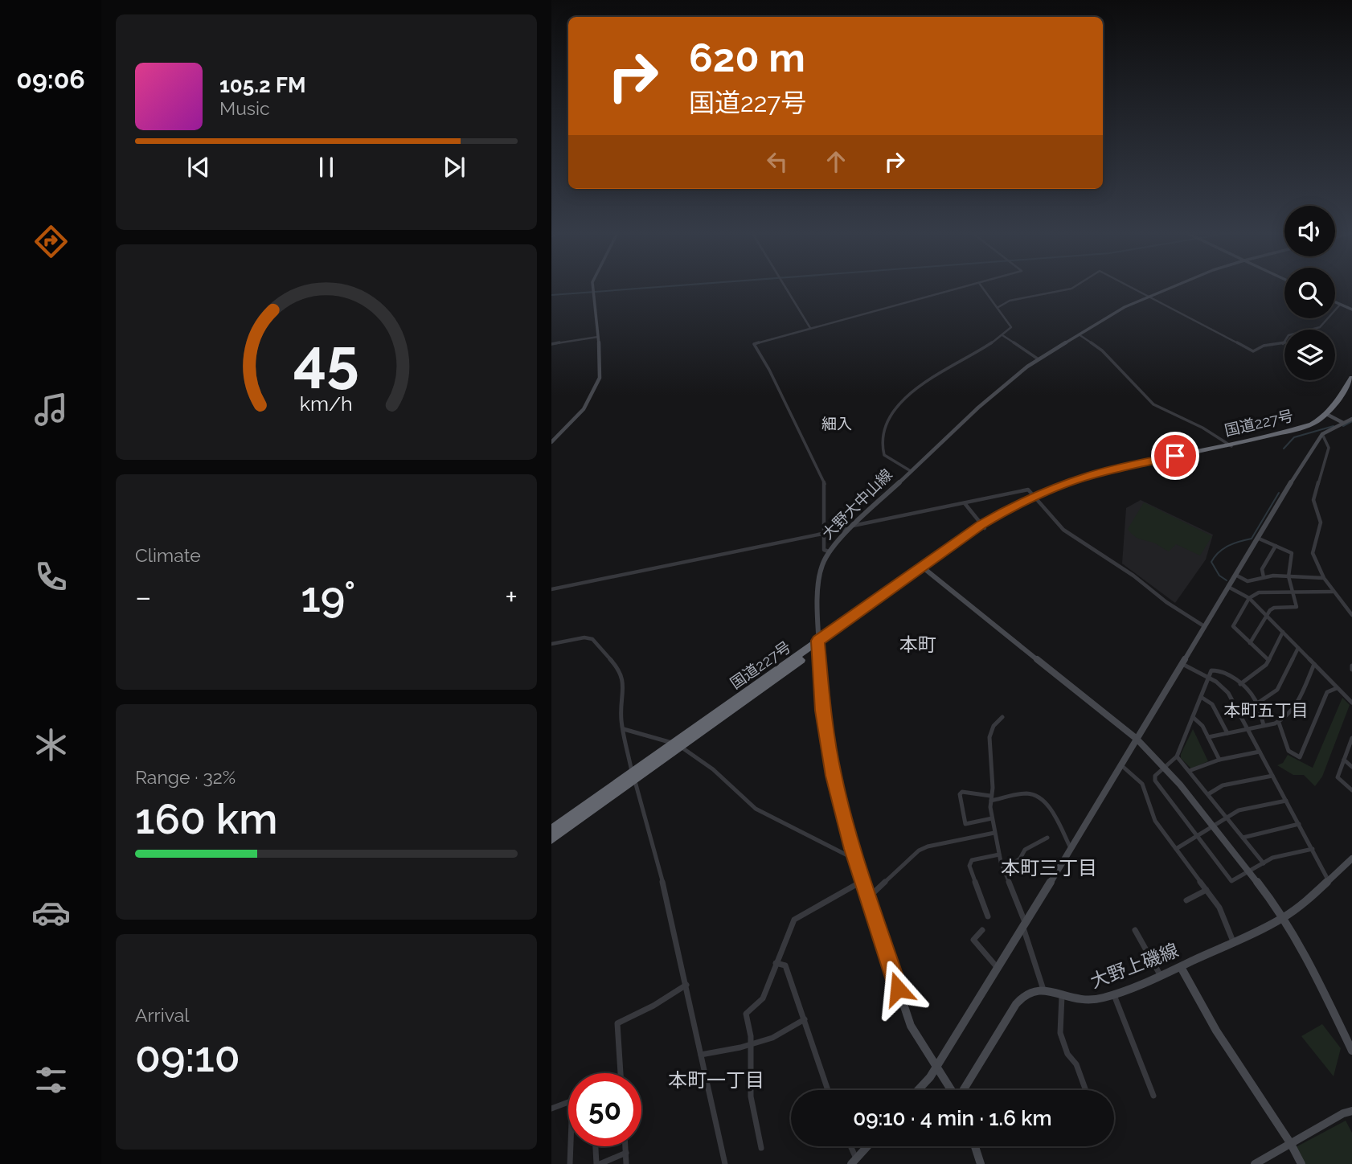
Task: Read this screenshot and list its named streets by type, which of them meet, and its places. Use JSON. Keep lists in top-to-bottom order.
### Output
{
  "streets": {
    "highway": ["国道227号"],
    "main road": ["大野大中山線", "大野上磯線"]
  },
  "crossings": [
    ["国道227号", "大野大中山線"]
  ],
  "districts": [
    "細入",
    "本町",
    "本町五丁目",
    "本町三丁目",
    "本町一丁目"
  ],
  "page": {
    "tabs": "09:06",
    "turn": ["620 m", "国道227号"],
    "song": ["105.2 FM", "Music"],
    "tile": [
      "Climate",
      ["Range · 32%", "160 km"],
      ["Arrival", "09:10"]
    ],
    "heat": ["−", "19°", "+"],
    "limit": "50",
    "trip": "09:10 · 4 min · 1.6 km",
    "gauge": ["45", "km/h"]
  }
}
